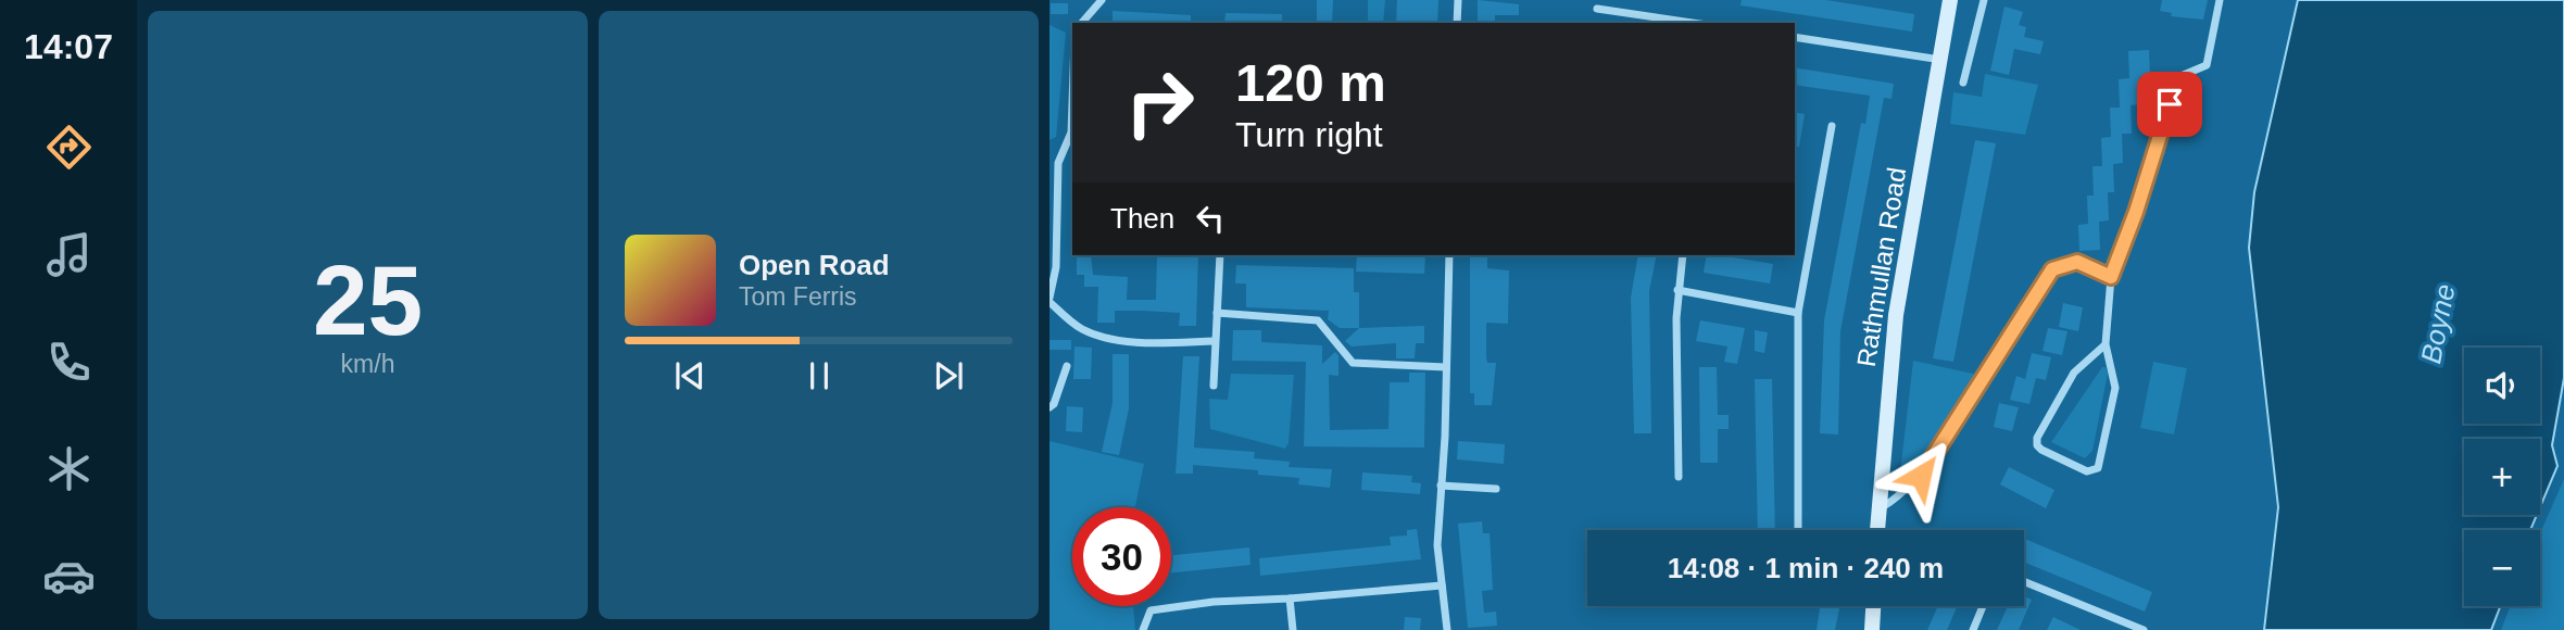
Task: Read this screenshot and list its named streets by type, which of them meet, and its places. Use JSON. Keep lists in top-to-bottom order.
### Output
{
  "streets": {
    "street": ["Rathmullan Road"]
  },
  "water": ["Boyne"],
  "page": {
    "tabs": "14:07",
    "tile": ["25", "km/h"],
    "turn": ["120 m", "Turn right"],
    "then": "Then",
    "song": ["Open Road", "Tom Ferris"],
    "map_buttons": ["+", "−"],
    "limit": "30",
    "trip": "14:08 · 1 min · 240 m"
  }
}
